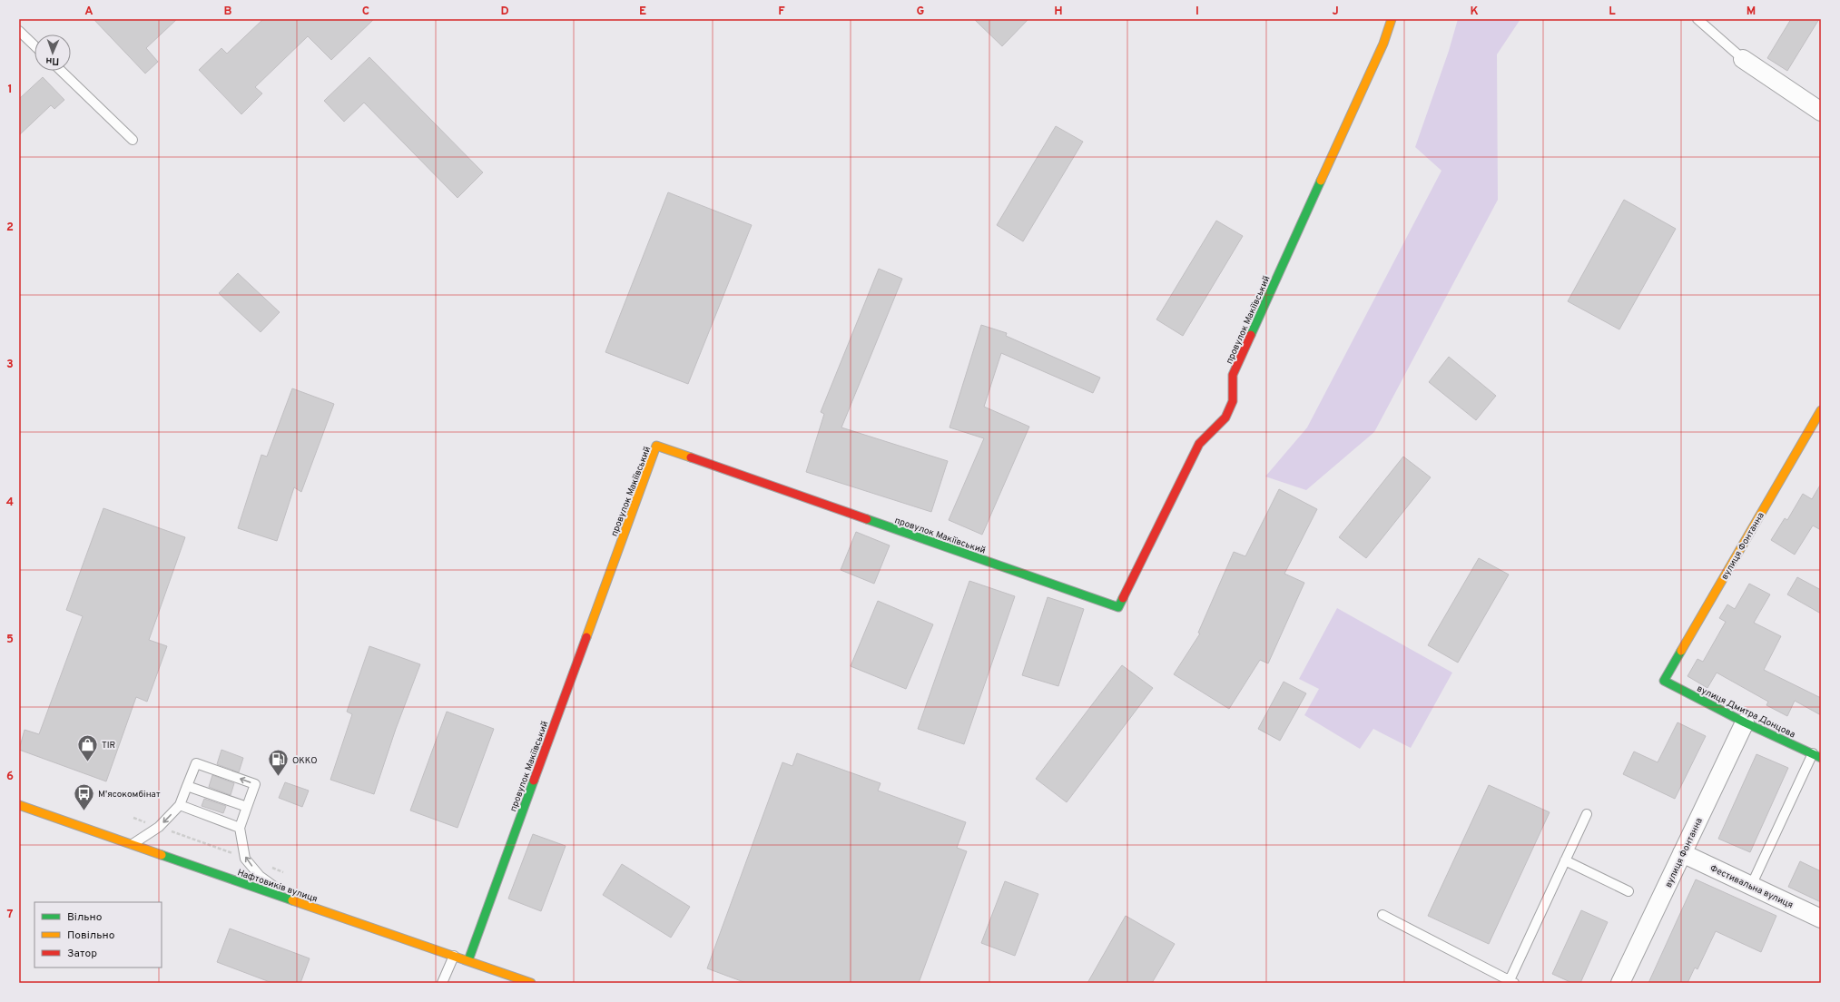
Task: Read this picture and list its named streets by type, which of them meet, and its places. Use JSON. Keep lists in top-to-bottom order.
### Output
{
  "streets": {
    "street": [
      "провулок Макіївський",
      "вулиця Фонтанна",
      "вулиця Дмитра Донцова",
      "Нафтовиків вулиця",
      "Фестивальна вулиця"
    ]
  },
  "crossings": [
    ["провулок Макіївський", "Нафтовиків вулиця"],
    ["вулиця Фонтанна", "вулиця Дмитра Донцова"],
    ["вулиця Фонтанна", "Фестивальна вулиця"]
  ],
  "places": {
    "shop": ["TIR"],
    "fuel station": ["ОККО"],
    "bus stop": ["М'ясокомбінат"]
  },
  "legend": ["Вільно", "Повільно", "Затор"],
  "north": "bottom",
  "grid": {
    "columns": [
      "A",
      "B",
      "C",
      "D",
      "E",
      "F",
      "G",
      "H",
      "I",
      "J",
      "K",
      "L",
      "M"
    ],
    "rows": [
      "1",
      "2",
      "3",
      "4",
      "5",
      "6",
      "7"
    ]
  }
}
